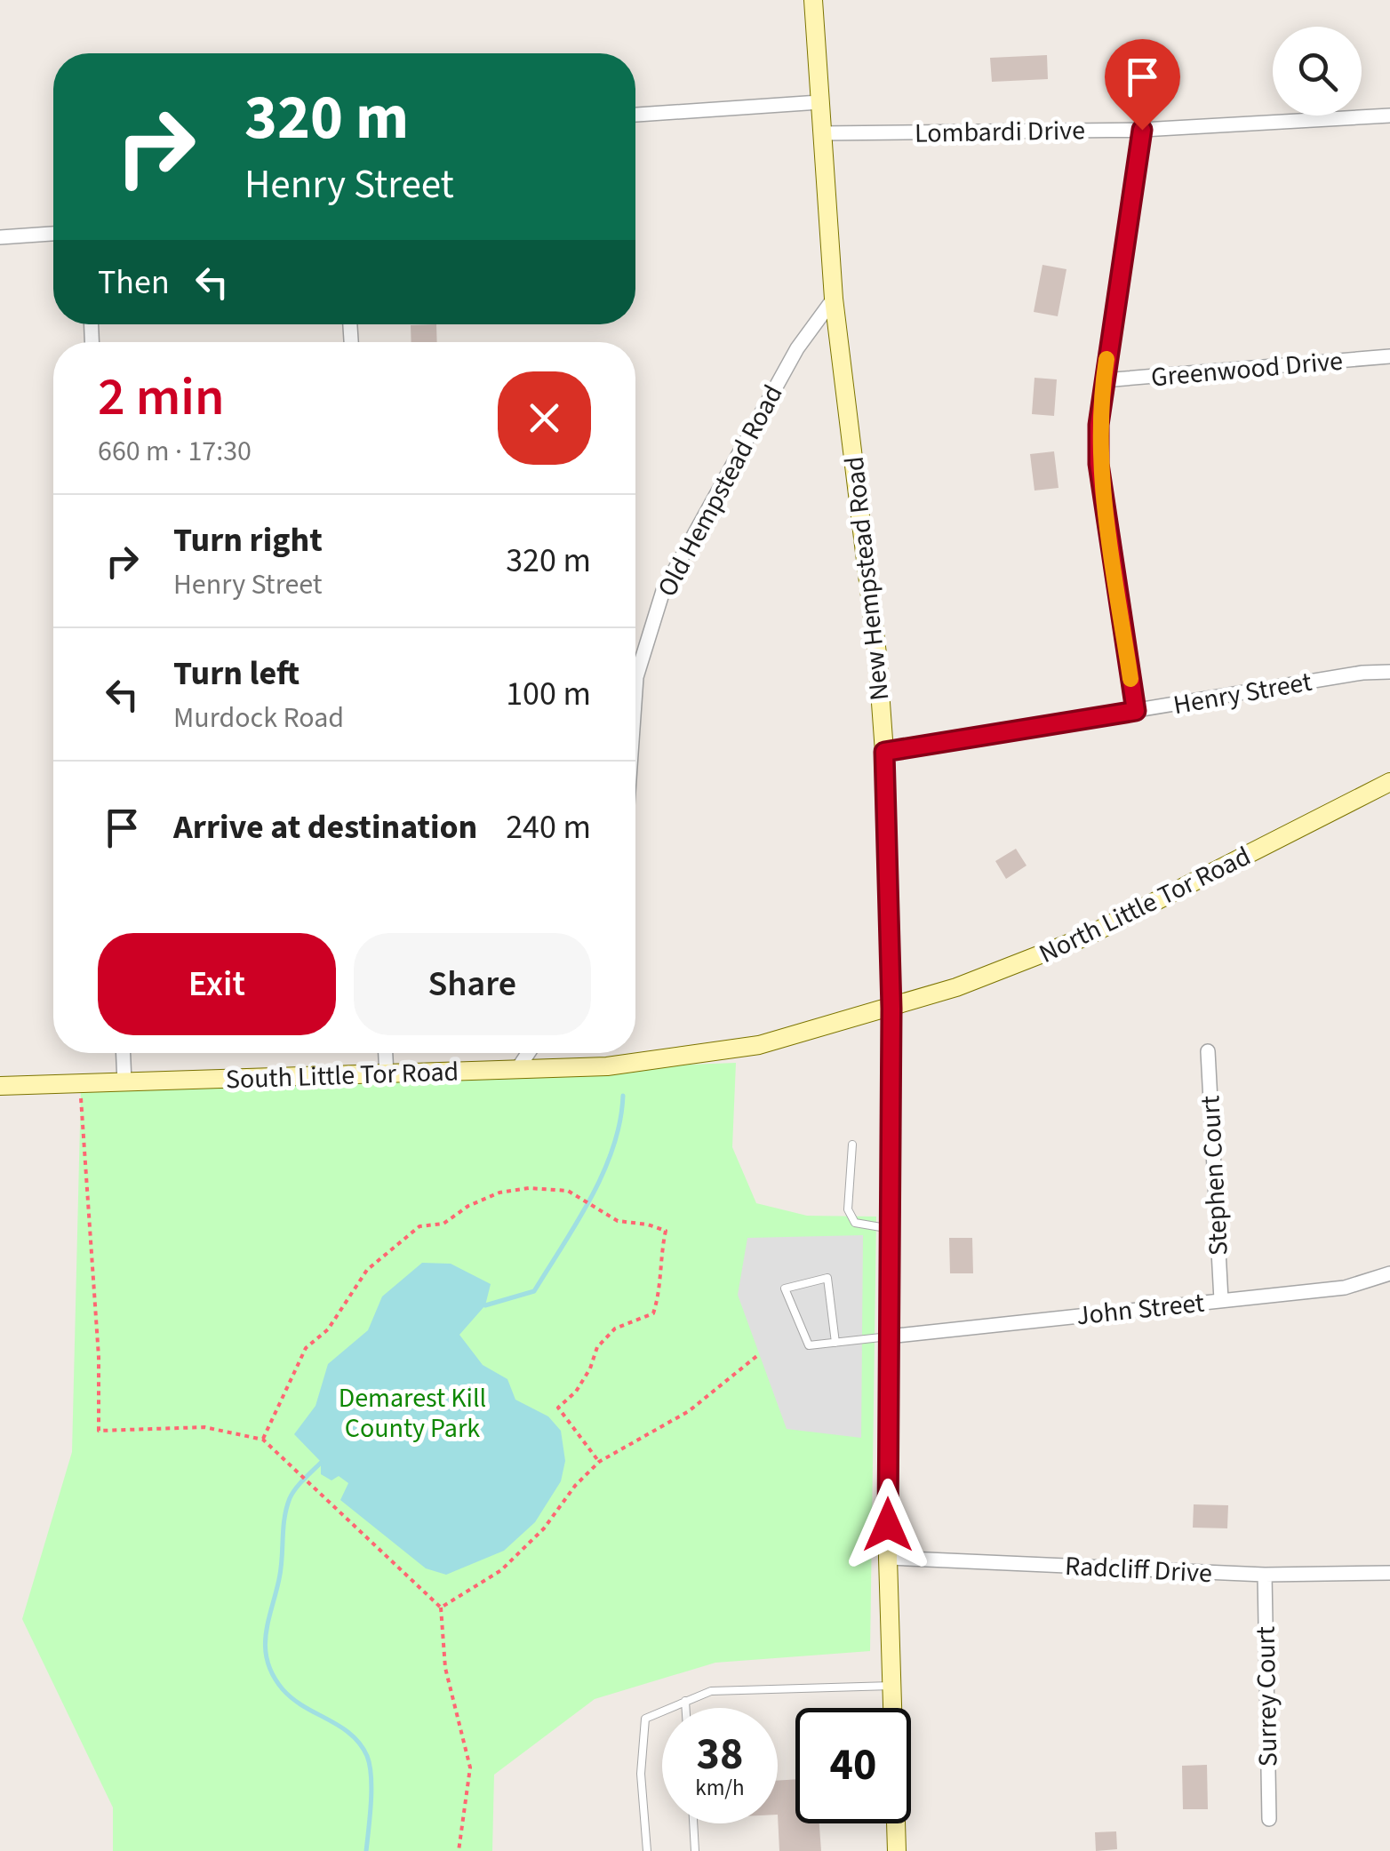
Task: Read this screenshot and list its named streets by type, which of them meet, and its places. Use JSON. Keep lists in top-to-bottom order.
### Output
{
  "streets": {
    "street": [
      "Lombardi Drive",
      "Greenwood Drive",
      "Old Hempstead Road",
      "New Hempstead Road",
      "Henry Street",
      "North Little Tor Road",
      "South Little Tor Road",
      "Stephen Court",
      "John Street",
      "Radcliff Drive",
      "Surrey Court"
    ]
  },
  "crossings": [
    ["Lombardi Drive", "New Hempstead Road"],
    ["Old Hempstead Road", "New Hempstead Road"],
    ["New Hempstead Road", "Henry Street"],
    ["New Hempstead Road", "North Little Tor Road"],
    ["New Hempstead Road", "South Little Tor Road"],
    ["New Hempstead Road", "John Street"],
    ["New Hempstead Road", "Radcliff Drive"],
    ["North Little Tor Road", "South Little Tor Road"],
    ["Stephen Court", "John Street"],
    ["Radcliff Drive", "Surrey Court"]
  ],
  "parks": ["Demarest Kill County Park"],
  "page": {
    "turn": ["320 m", "Henry Street"],
    "then": "Then",
    "heading": ["2 min", "660 m · 17:30"],
    "list": [
      {
        "name": "Turn right",
        "note": "Henry Street",
        "value": "320 m"
      },
      {
        "name": "Turn left",
        "note": "Murdock Road",
        "value": "100 m"
      },
      {
        "name": "Arrive at destination",
        "value": "240 m"
      }
    ],
    "buttons": ["Exit", "Share"],
    "speed": "38 km/h",
    "limit": "40"
  }
}
